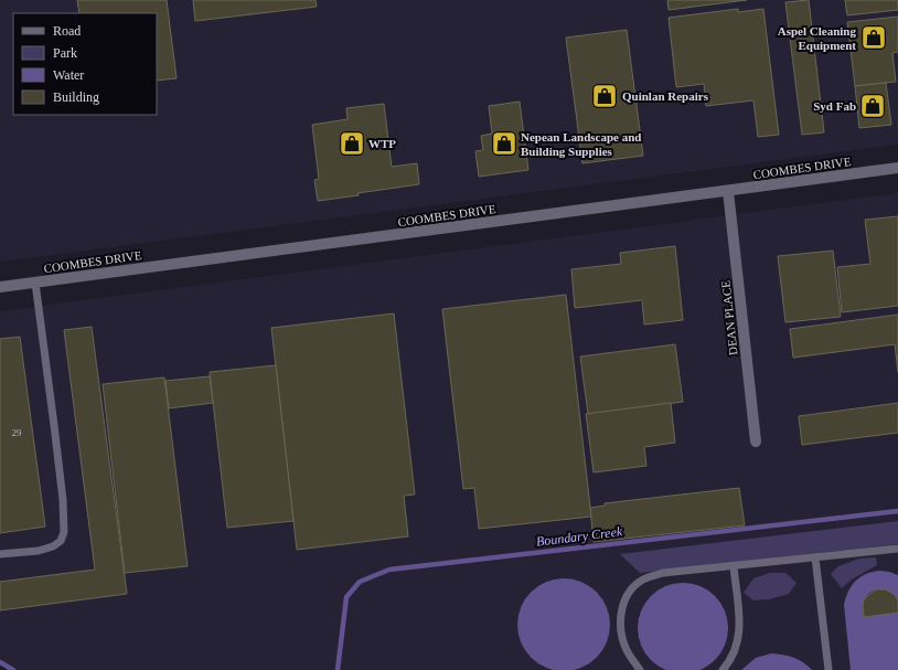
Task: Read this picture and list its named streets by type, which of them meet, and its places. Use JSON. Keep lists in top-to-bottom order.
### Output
{
  "streets": {
    "street": ["COOMBES DRIVE", "DEAN PLACE"]
  },
  "crossings": [
    ["COOMBES DRIVE", "DEAN PLACE"]
  ],
  "water": ["Boundary Creek"],
  "places": {
    "shop": [
      "Aspel Cleaning Equipment",
      "Quinlan Repairs",
      "Syd Fab",
      "WTP",
      "Nepean Landscape and Building Supplies"
    ]
  },
  "house_numbers": ["29"],
  "legend": [
    "Road",
    "Park",
    "Water",
    "Building"
  ]
}
